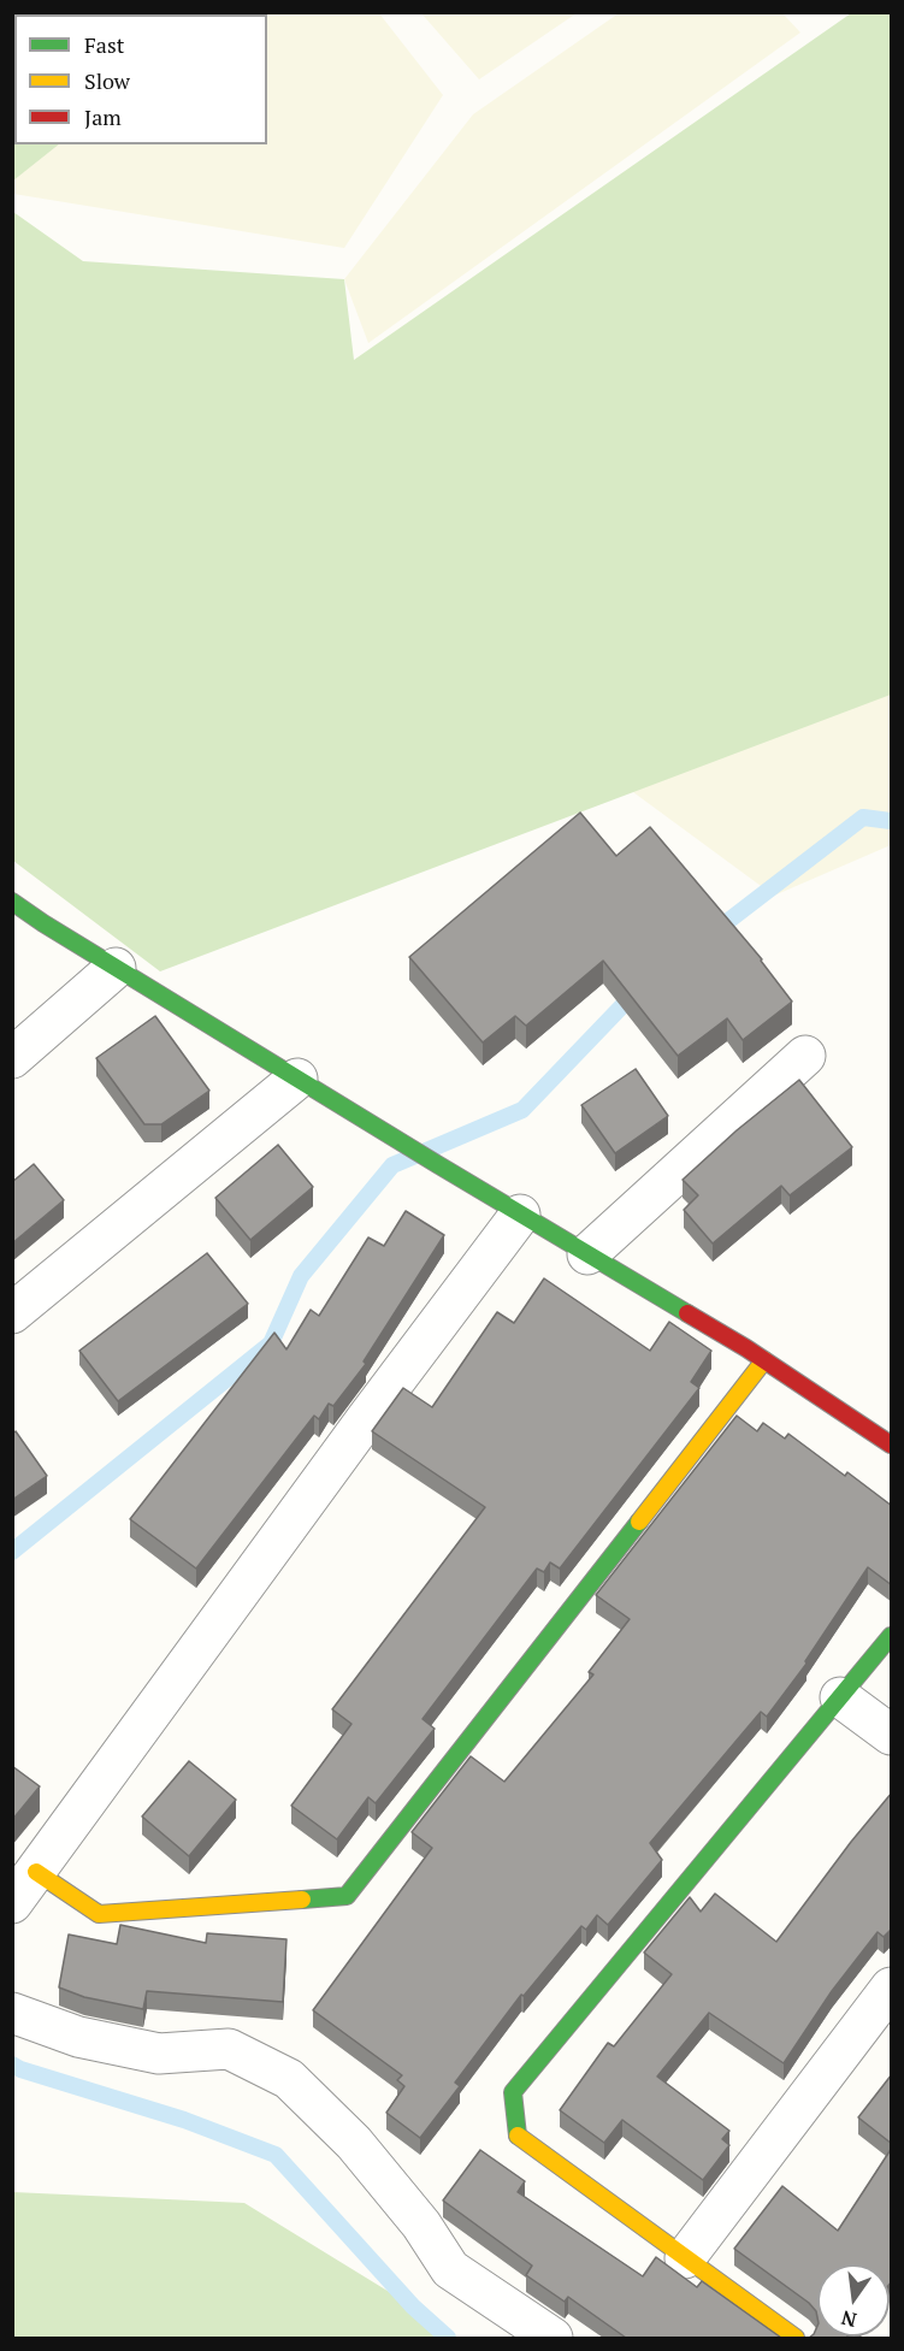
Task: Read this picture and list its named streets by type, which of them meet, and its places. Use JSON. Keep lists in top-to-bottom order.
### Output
{
  "legend": ["Fast", "Slow", "Jam"],
  "north": "bottom"
}
